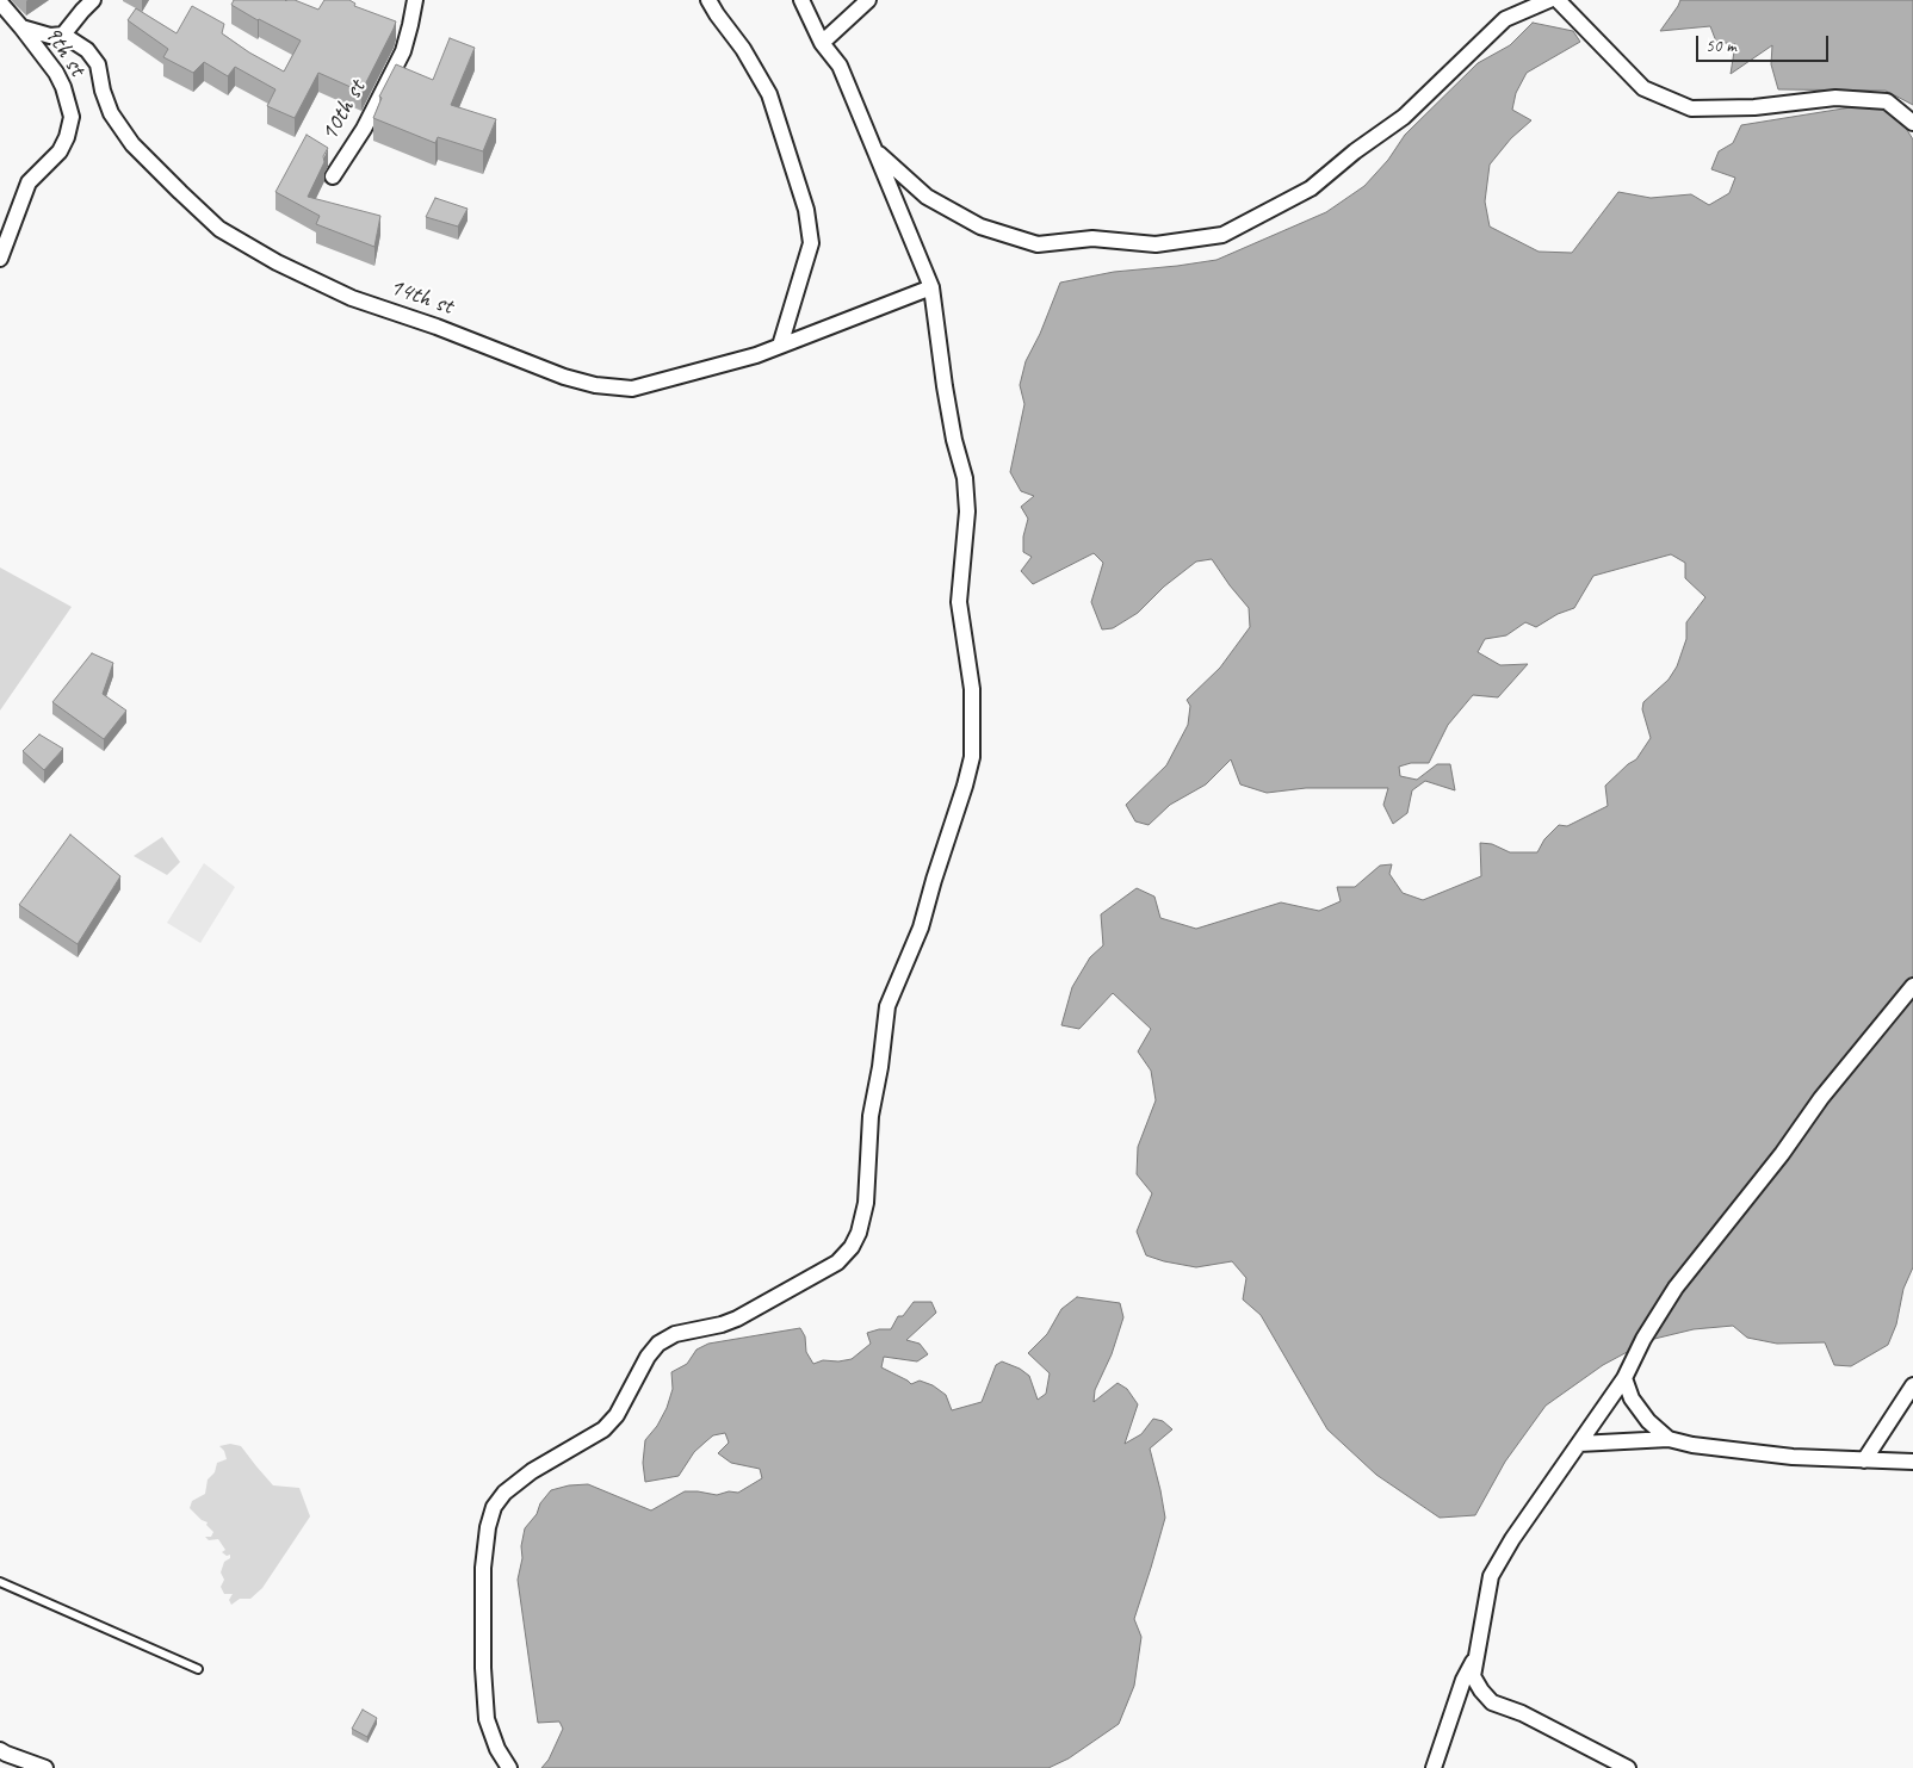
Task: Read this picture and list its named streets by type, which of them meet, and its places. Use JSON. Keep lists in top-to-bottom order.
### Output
{
  "streets": {
    "street": ["9th st", "10th st", "14th st"]
  },
  "crossings": [
    ["9th st", "14th st"]
  ],
  "scale_bar": "50 m"
}
